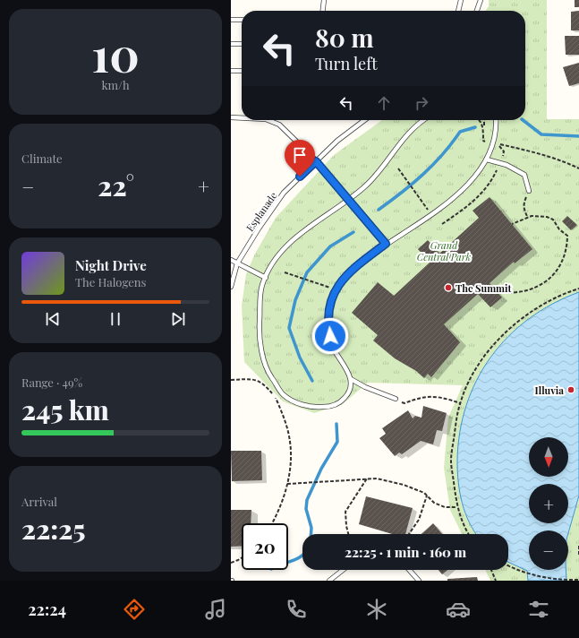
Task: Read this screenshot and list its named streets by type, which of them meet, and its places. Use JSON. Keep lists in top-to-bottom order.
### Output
{
  "streets": {
    "lane": ["Esplanade"]
  },
  "parks": ["Grand Central Park"],
  "places": ["The Summit", "Illuvia"],
  "north": "bottom",
  "page": {
    "tile": [
      ["10", "km/h"],
      "Climate",
      ["Range · 49%", "245 km"],
      ["Arrival", "22:25"]
    ],
    "turn": ["80 m", "Turn left"],
    "heat": ["−", "22°", "+"],
    "song": ["Night Drive", "The Halogens"],
    "map_buttons": ["+", "−"],
    "limit": "20",
    "trip": "22:25 · 1 min · 160 m",
    "tabs": "22:24"
  }
}
